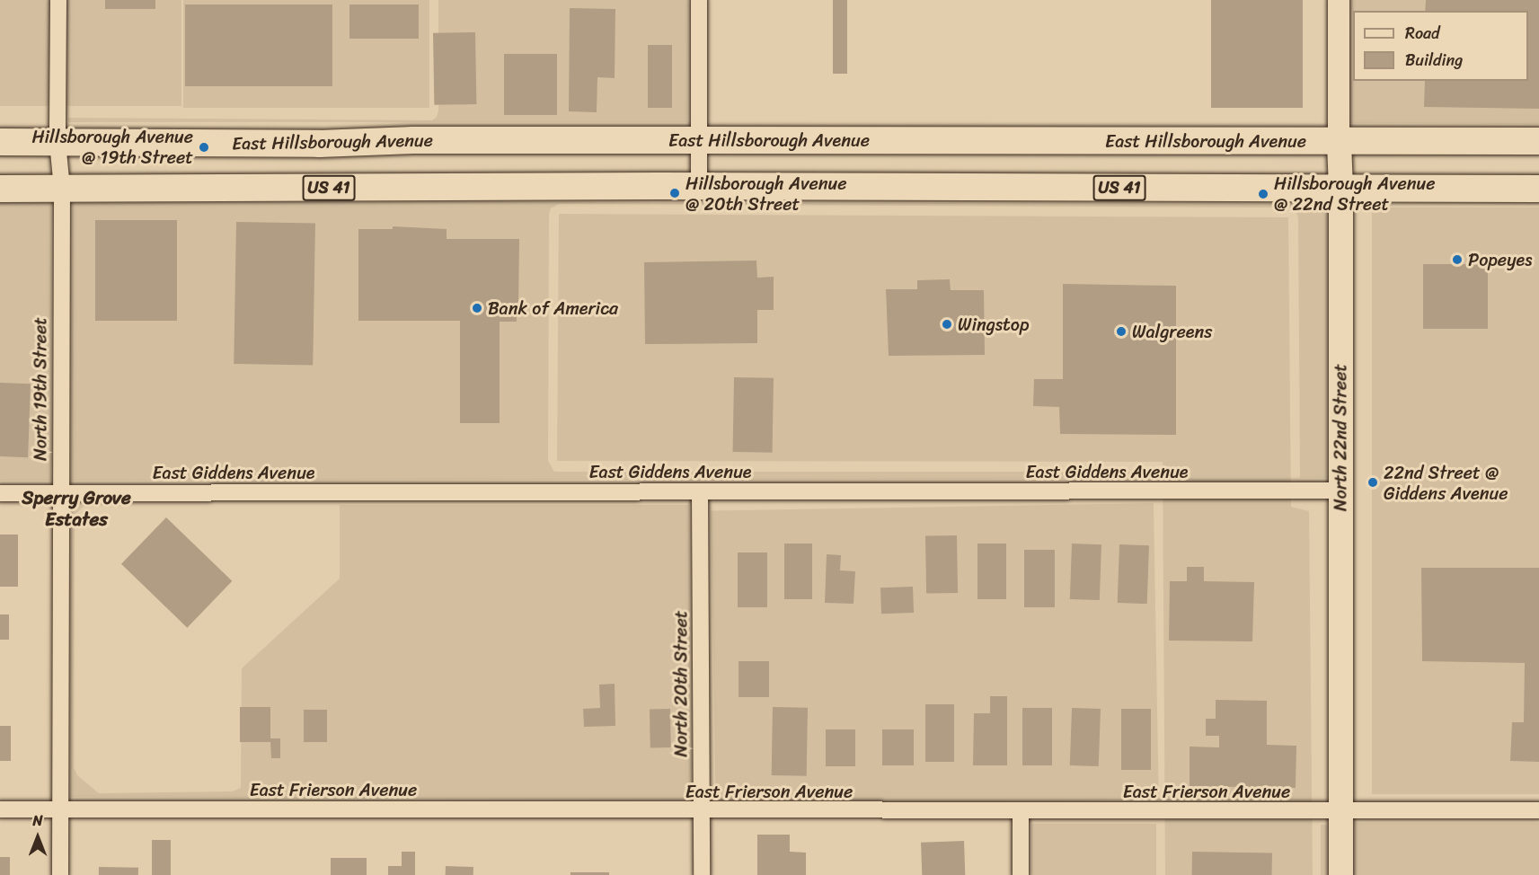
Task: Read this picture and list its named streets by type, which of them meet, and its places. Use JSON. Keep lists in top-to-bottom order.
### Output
{
  "streets": {
    "main road": ["East Hillsborough Avenue", "US 41", "North 22nd Street"],
    "street": [
      "North 19th Street",
      "East Giddens Avenue",
      "North 20th Street",
      "East Frierson Avenue"
    ]
  },
  "crossings": [
    ["East Hillsborough Avenue", "North 19th Street"],
    ["East Hillsborough Avenue", "North 22nd Street"],
    ["US 41", "North 19th Street"],
    ["US 41", "North 22nd Street"],
    ["North 19th Street", "East Giddens Avenue"],
    ["North 19th Street", "East Frierson Avenue"],
    ["North 22nd Street", "East Giddens Avenue"],
    ["North 22nd Street", "East Frierson Avenue"],
    ["East Giddens Avenue", "North 20th Street"],
    ["North 20th Street", "East Frierson Avenue"]
  ],
  "districts": ["Sperry Grove Estates"],
  "places": [
    "Hillsborough Avenue @ 19th Street",
    "Hillsborough Avenue @ 20th Street",
    "Hillsborough Avenue @ 22nd Street",
    "Popeyes",
    "Bank of America",
    "Wingstop",
    "Walgreens",
    "22nd Street @ Giddens Avenue"
  ],
  "legend": ["Road", "Building"],
  "north": "top"
}
